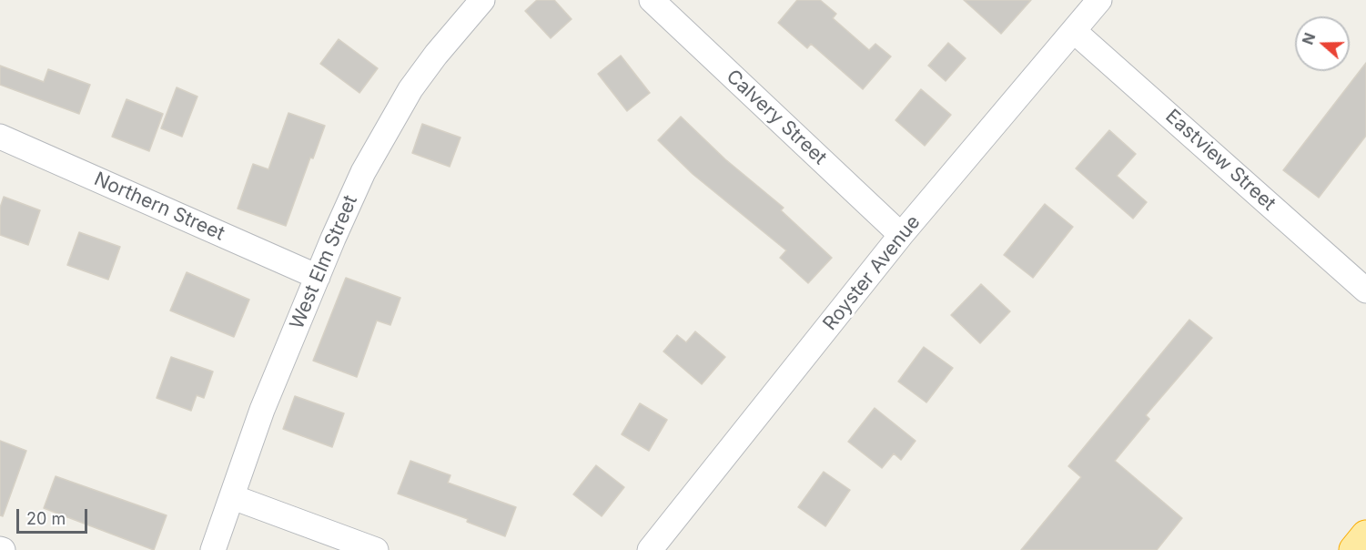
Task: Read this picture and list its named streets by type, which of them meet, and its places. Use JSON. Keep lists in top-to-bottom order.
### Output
{
  "streets": {
    "street": [
      "Calvery Street",
      "Eastview Street",
      "Northern Street",
      "West Elm Street",
      "Royster Avenue"
    ]
  },
  "crossings": [
    ["Calvery Street", "Royster Avenue"],
    ["Eastview Street", "Royster Avenue"],
    ["Northern Street", "West Elm Street"]
  ],
  "scale_bar": "20 m",
  "north": "left"
}
